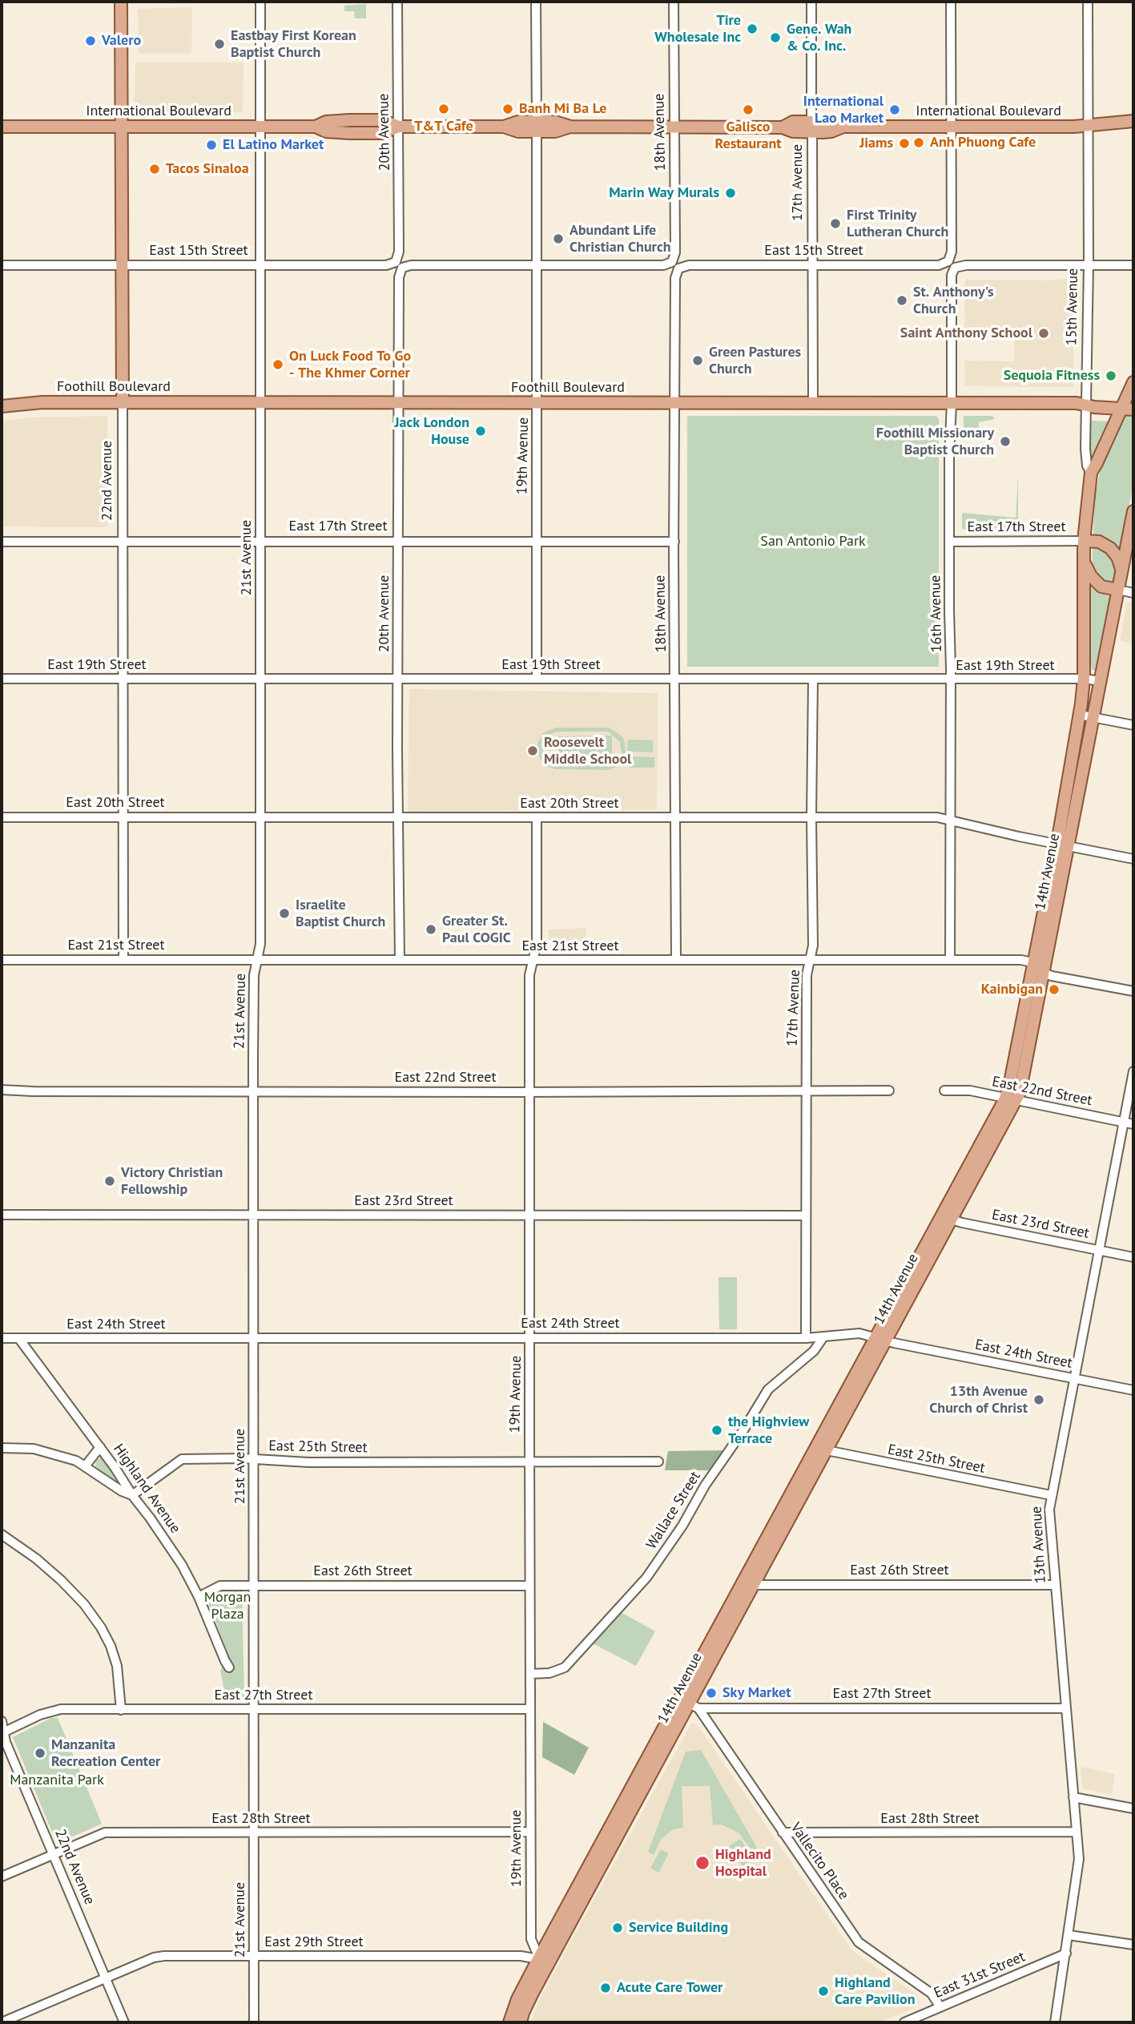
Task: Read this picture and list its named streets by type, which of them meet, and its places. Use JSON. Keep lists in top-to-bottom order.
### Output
{
  "streets": {
    "main road": [
      "International Boulevard",
      "15th Avenue",
      "Foothill Boulevard",
      "22nd Avenue",
      "14th Avenue"
    ],
    "street": [
      "20th Avenue",
      "18th Avenue",
      "17th Avenue",
      "East 15th Street",
      "19th Avenue",
      "East 17th Street",
      "21st Avenue",
      "16th Avenue",
      "East 19th Street",
      "East 20th Street",
      "East 21st Street",
      "East 22nd Street",
      "East 23rd Street",
      "East 24th Street",
      "East 25th Street",
      "Highland Avenue",
      "Wallace Street",
      "13th Avenue",
      "East 26th Street",
      "East 27th Street",
      "East 28th Street",
      "Vallecito Place",
      "East 29th Street",
      "East 31st Street"
    ]
  },
  "crossings": [
    ["International Boulevard", "20th Avenue"],
    ["International Boulevard", "18th Avenue"],
    ["International Boulevard", "17th Avenue"],
    ["International Boulevard", "15th Avenue"],
    ["International Boulevard", "19th Avenue"],
    ["International Boulevard", "22nd Avenue"],
    ["International Boulevard", "21st Avenue"],
    ["International Boulevard", "16th Avenue"],
    ["20th Avenue", "East 15th Street"],
    ["20th Avenue", "Foothill Boulevard"],
    ["20th Avenue", "East 17th Street"],
    ["20th Avenue", "East 19th Street"],
    ["20th Avenue", "East 20th Street"],
    ["20th Avenue", "East 21st Street"],
    ["18th Avenue", "East 15th Street"],
    ["18th Avenue", "Foothill Boulevard"],
    ["18th Avenue", "East 17th Street"],
    ["18th Avenue", "East 19th Street"],
    ["18th Avenue", "East 20th Street"],
    ["18th Avenue", "East 21st Street"],
    ["17th Avenue", "East 15th Street"],
    ["17th Avenue", "Foothill Boulevard"],
    ["17th Avenue", "East 19th Street"],
    ["17th Avenue", "East 20th Street"],
    ["17th Avenue", "East 21st Street"],
    ["17th Avenue", "East 22nd Street"],
    ["17th Avenue", "East 23rd Street"],
    ["17th Avenue", "East 24th Street"],
    ["East 15th Street", "15th Avenue"],
    ["East 15th Street", "19th Avenue"],
    ["East 15th Street", "22nd Avenue"],
    ["East 15th Street", "21st Avenue"],
    ["East 15th Street", "16th Avenue"],
    ["15th Avenue", "Foothill Boulevard"],
    ["15th Avenue", "East 17th Street"],
    ["15th Avenue", "East 19th Street"],
    ["15th Avenue", "14th Avenue"],
    ["Foothill Boulevard", "19th Avenue"],
    ["Foothill Boulevard", "22nd Avenue"],
    ["Foothill Boulevard", "21st Avenue"],
    ["Foothill Boulevard", "16th Avenue"],
    ["19th Avenue", "East 17th Street"],
    ["19th Avenue", "East 19th Street"],
    ["19th Avenue", "East 20th Street"],
    ["19th Avenue", "14th Avenue"],
    ["19th Avenue", "East 21st Street"],
    ["19th Avenue", "East 22nd Street"],
    ["19th Avenue", "East 23rd Street"],
    ["19th Avenue", "East 24th Street"],
    ["19th Avenue", "East 25th Street"],
    ["19th Avenue", "Wallace Street"],
    ["19th Avenue", "East 26th Street"],
    ["19th Avenue", "East 27th Street"],
    ["19th Avenue", "East 28th Street"],
    ["19th Avenue", "East 29th Street"],
    ["22nd Avenue", "East 17th Street"],
    ["22nd Avenue", "East 19th Street"],
    ["22nd Avenue", "East 20th Street"],
    ["22nd Avenue", "East 21st Street"],
    ["22nd Avenue", "East 27th Street"],
    ["22nd Avenue", "East 28th Street"],
    ["22nd Avenue", "East 29th Street"],
    ["East 17th Street", "21st Avenue"],
    ["East 17th Street", "16th Avenue"],
    ["21st Avenue", "East 19th Street"],
    ["21st Avenue", "East 20th Street"],
    ["21st Avenue", "East 21st Street"],
    ["21st Avenue", "East 22nd Street"],
    ["21st Avenue", "East 23rd Street"],
    ["21st Avenue", "East 24th Street"],
    ["21st Avenue", "East 25th Street"],
    ["21st Avenue", "East 26th Street"],
    ["21st Avenue", "East 27th Street"],
    ["21st Avenue", "East 28th Street"],
    ["21st Avenue", "East 29th Street"],
    ["16th Avenue", "East 19th Street"],
    ["16th Avenue", "East 20th Street"],
    ["16th Avenue", "East 21st Street"],
    ["East 19th Street", "14th Avenue"],
    ["East 20th Street", "14th Avenue"],
    ["14th Avenue", "East 21st Street"],
    ["14th Avenue", "East 22nd Street"],
    ["14th Avenue", "East 23rd Street"],
    ["14th Avenue", "East 24th Street"],
    ["14th Avenue", "East 25th Street"],
    ["14th Avenue", "East 26th Street"],
    ["14th Avenue", "East 27th Street"],
    ["14th Avenue", "Vallecito Place"],
    ["14th Avenue", "East 29th Street"],
    ["East 22nd Street", "13th Avenue"],
    ["East 23rd Street", "13th Avenue"],
    ["East 24th Street", "Highland Avenue"],
    ["East 24th Street", "Wallace Street"],
    ["East 24th Street", "13th Avenue"],
    ["East 25th Street", "Highland Avenue"],
    ["East 25th Street", "13th Avenue"],
    ["Highland Avenue", "East 26th Street"],
    ["13th Avenue", "East 26th Street"],
    ["13th Avenue", "East 27th Street"],
    ["13th Avenue", "East 28th Street"],
    ["13th Avenue", "East 31st Street"],
    ["East 27th Street", "Vallecito Place"],
    ["East 28th Street", "Vallecito Place"],
    ["Vallecito Place", "East 31st Street"]
  ],
  "parks": ["San Antonio Park", "Morgan Plaza", "Manzanita Park"],
  "places": [
    "Tire Wholesale Inc",
    "Gene. Wah & Co. Inc.",
    "Valero",
    "Eastbay First Korean Baptist Church",
    "T&T Cafe",
    "Banh Mi Ba Le",
    "Galisco Restaurant",
    "International Lao Market",
    "Anh Phuong Cafe",
    "Jiams",
    "El Latino Market",
    "Tacos Sinaloa",
    "Marin Way Murals",
    "First Trinity Lutheran Church",
    "Abundant Life Christian Church",
    "St. Anthony's Church",
    "Saint Anthony School",
    "Green Pastures Church",
    "On Luck Food To Go - The Khmer Corner",
    "Sequoia Fitness",
    "Jack London House",
    "Foothill Missionary Baptist Church",
    "Roosevelt Middle School",
    "Israelite Baptist Church",
    "Greater St. Paul COGIC",
    "Kainbigan",
    "Victory Christian Fellowship",
    "13th Avenue Church of Christ",
    "the Highview Terrace",
    "Sky Market",
    "Manzanita Recreation Center",
    "Highland Hospital",
    "Service Building",
    "Acute Care Tower",
    "Highland Care Pavilion"
  ]
}
